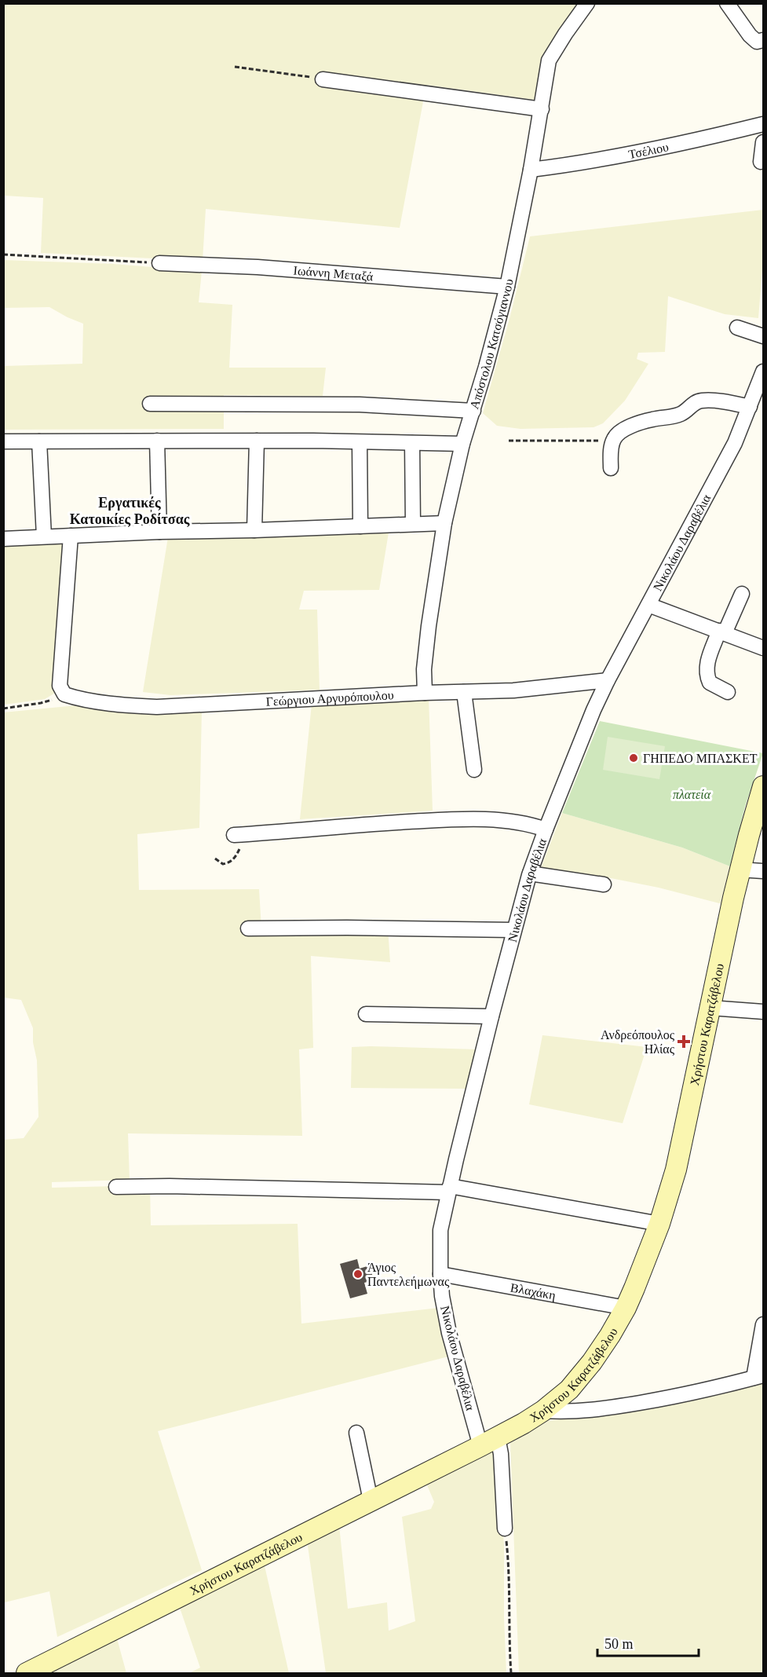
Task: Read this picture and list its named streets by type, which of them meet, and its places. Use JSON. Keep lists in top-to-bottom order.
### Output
{
  "streets": {
    "street": [
      "Τσέλιου",
      "Ιωάννη Μεταξά",
      "Απόστολου Κατσόγιαννου",
      "Νικολάου Δαραβέλια",
      "Γεώργιου Αργυρόπουλου",
      "Χρήστου Καρατζάβελου",
      "Βλαχάκη"
    ]
  },
  "crossings": [
    ["Τσέλιου", "Απόστολου Κατσόγιαννου"],
    ["Ιωάννη Μεταξά", "Απόστολου Κατσόγιαννου"],
    ["Απόστολου Κατσόγιαννου", "Γεώργιου Αργυρόπουλου"],
    ["Νικολάου Δαραβέλια", "Γεώργιου Αργυρόπουλου"],
    ["Νικολάου Δαραβέλια", "Χρήστου Καρατζάβελου"],
    ["Νικολάου Δαραβέλια", "Βλαχάκη"],
    ["Χρήστου Καρατζάβελου", "Βλαχάκη"]
  ],
  "districts": ["Εργατικές Κατοικίες Ροδίτσας"],
  "parks": ["πλατεία"],
  "places": {
    "other": ["ΓΗΠΕΔΟ ΜΠΑΣΚΕΤ", "Άγιος Παντελεήμωνας"],
    "health": ["Ανδρεόπουλος Ηλίας"]
  },
  "scale_bar": "50 m"
}
